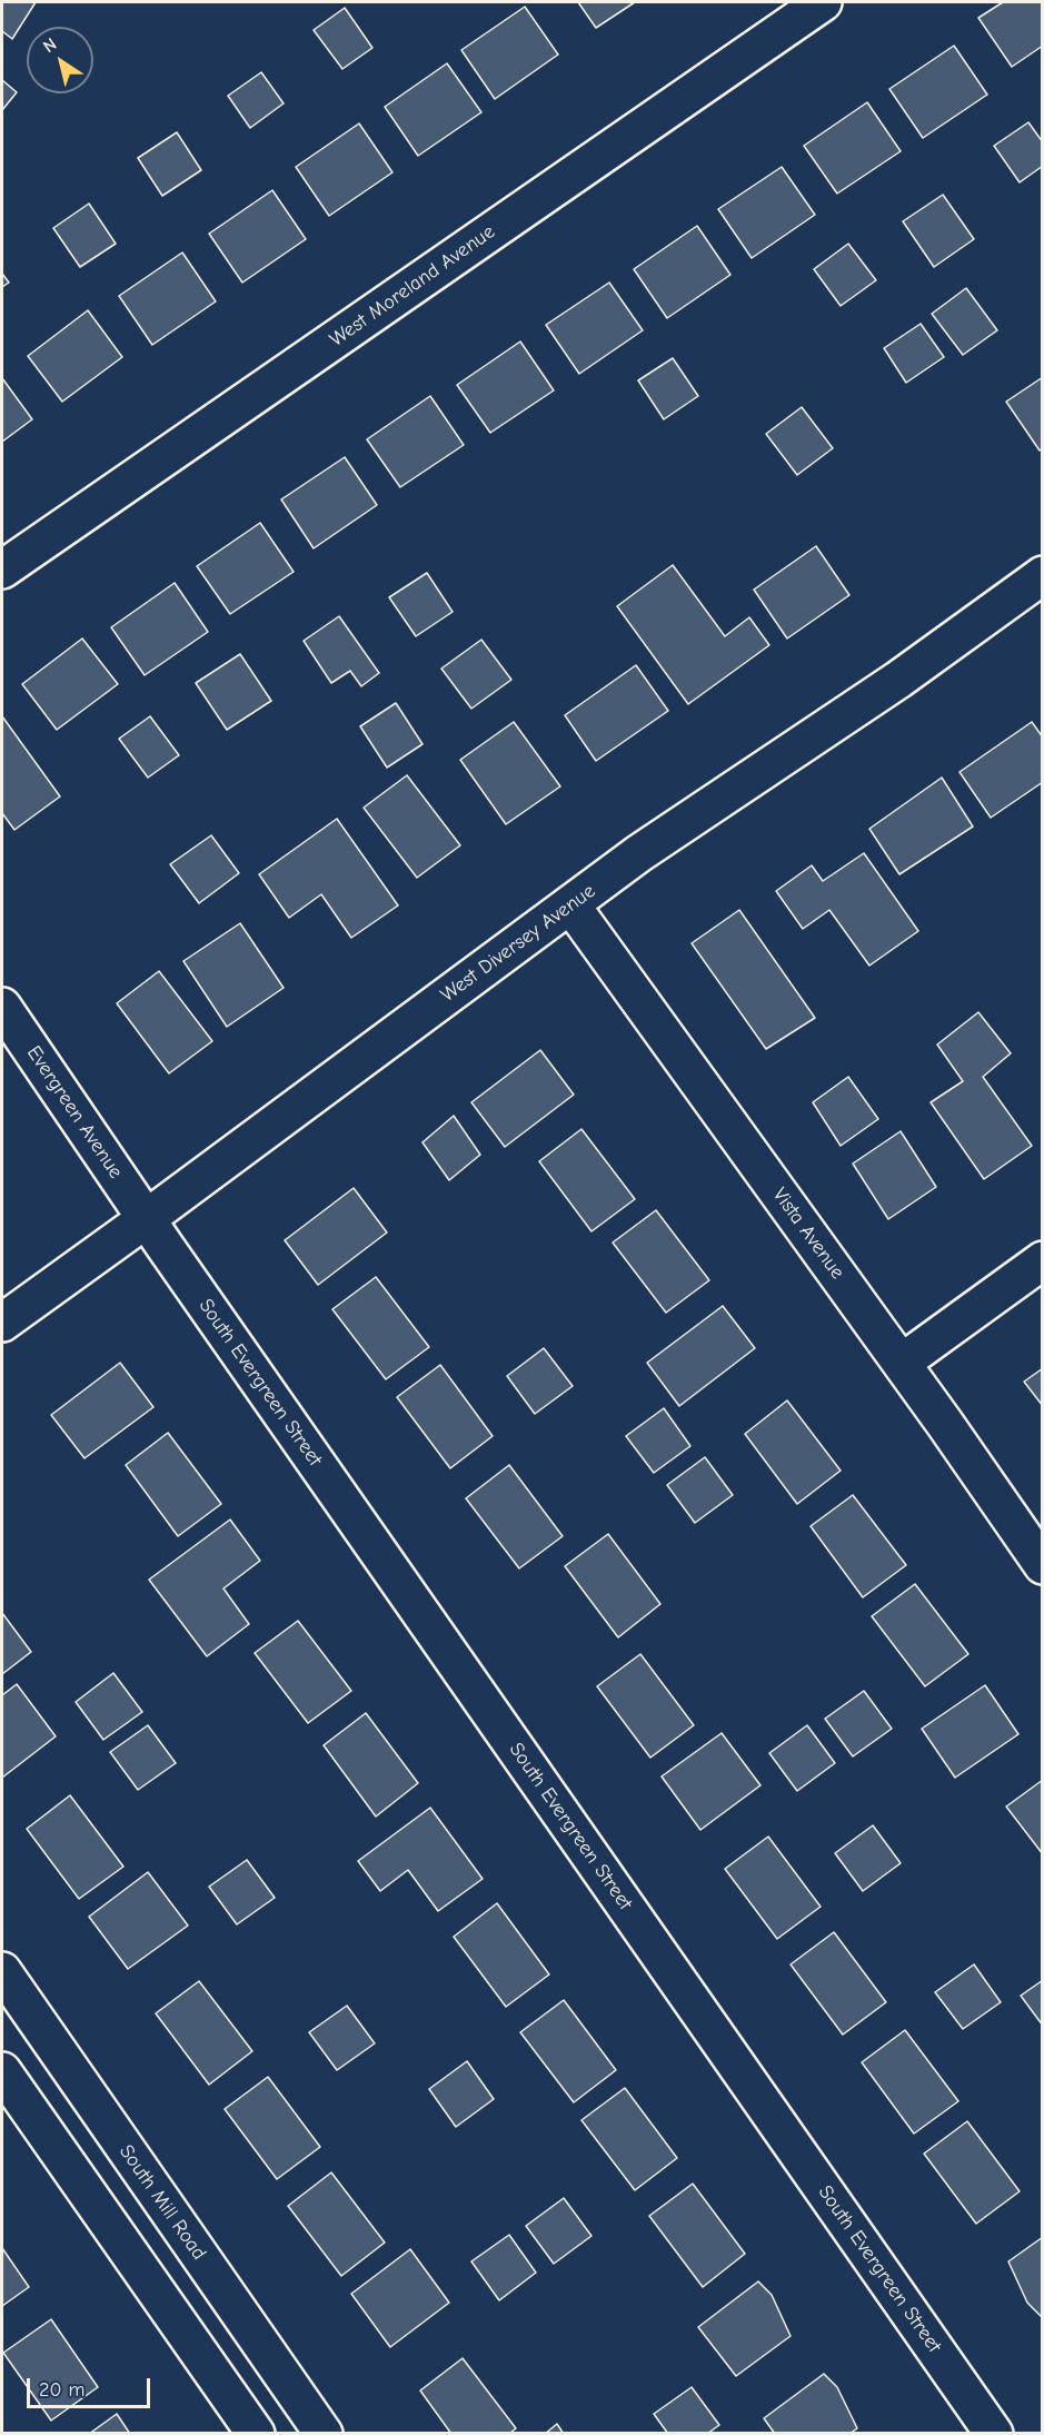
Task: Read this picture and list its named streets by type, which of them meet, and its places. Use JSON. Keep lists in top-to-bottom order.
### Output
{
  "streets": {
    "street": [
      "West Moreland Avenue",
      "West Diversey Avenue",
      "Evergreen Avenue",
      "Vista Avenue",
      "South Evergreen Street",
      "South Mill Road"
    ]
  },
  "crossings": [
    ["West Diversey Avenue", "Evergreen Avenue"],
    ["West Diversey Avenue", "Vista Avenue"],
    ["West Diversey Avenue", "South Evergreen Street"],
    ["Evergreen Avenue", "South Evergreen Street"]
  ],
  "scale_bar": "20 m",
  "north": "top left"
}
